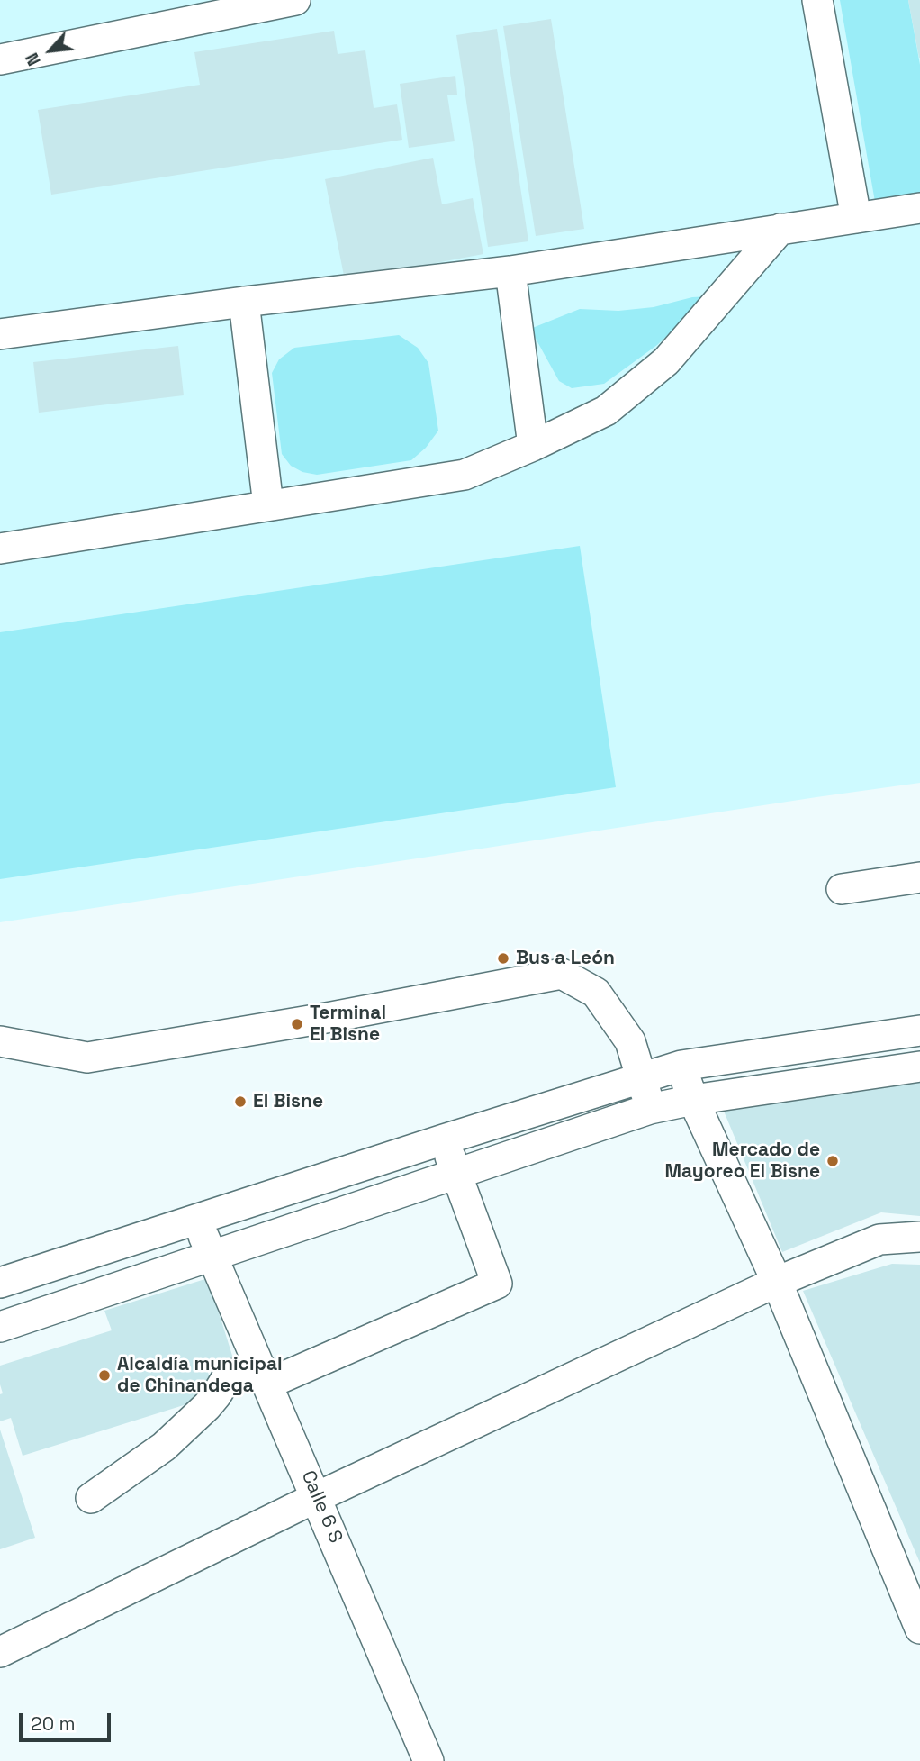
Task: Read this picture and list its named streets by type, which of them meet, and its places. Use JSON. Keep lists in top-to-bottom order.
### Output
{
  "streets": {
    "street": ["Calle 6 S"]
  },
  "places": [
    "Bus a León",
    "Terminal El Bisne",
    "El Bisne",
    "Mercado de Mayoreo El Bisne",
    "Alcaldía municipal de Chinandega"
  ],
  "scale_bar": "20 m",
  "north": "bottom left"
}
